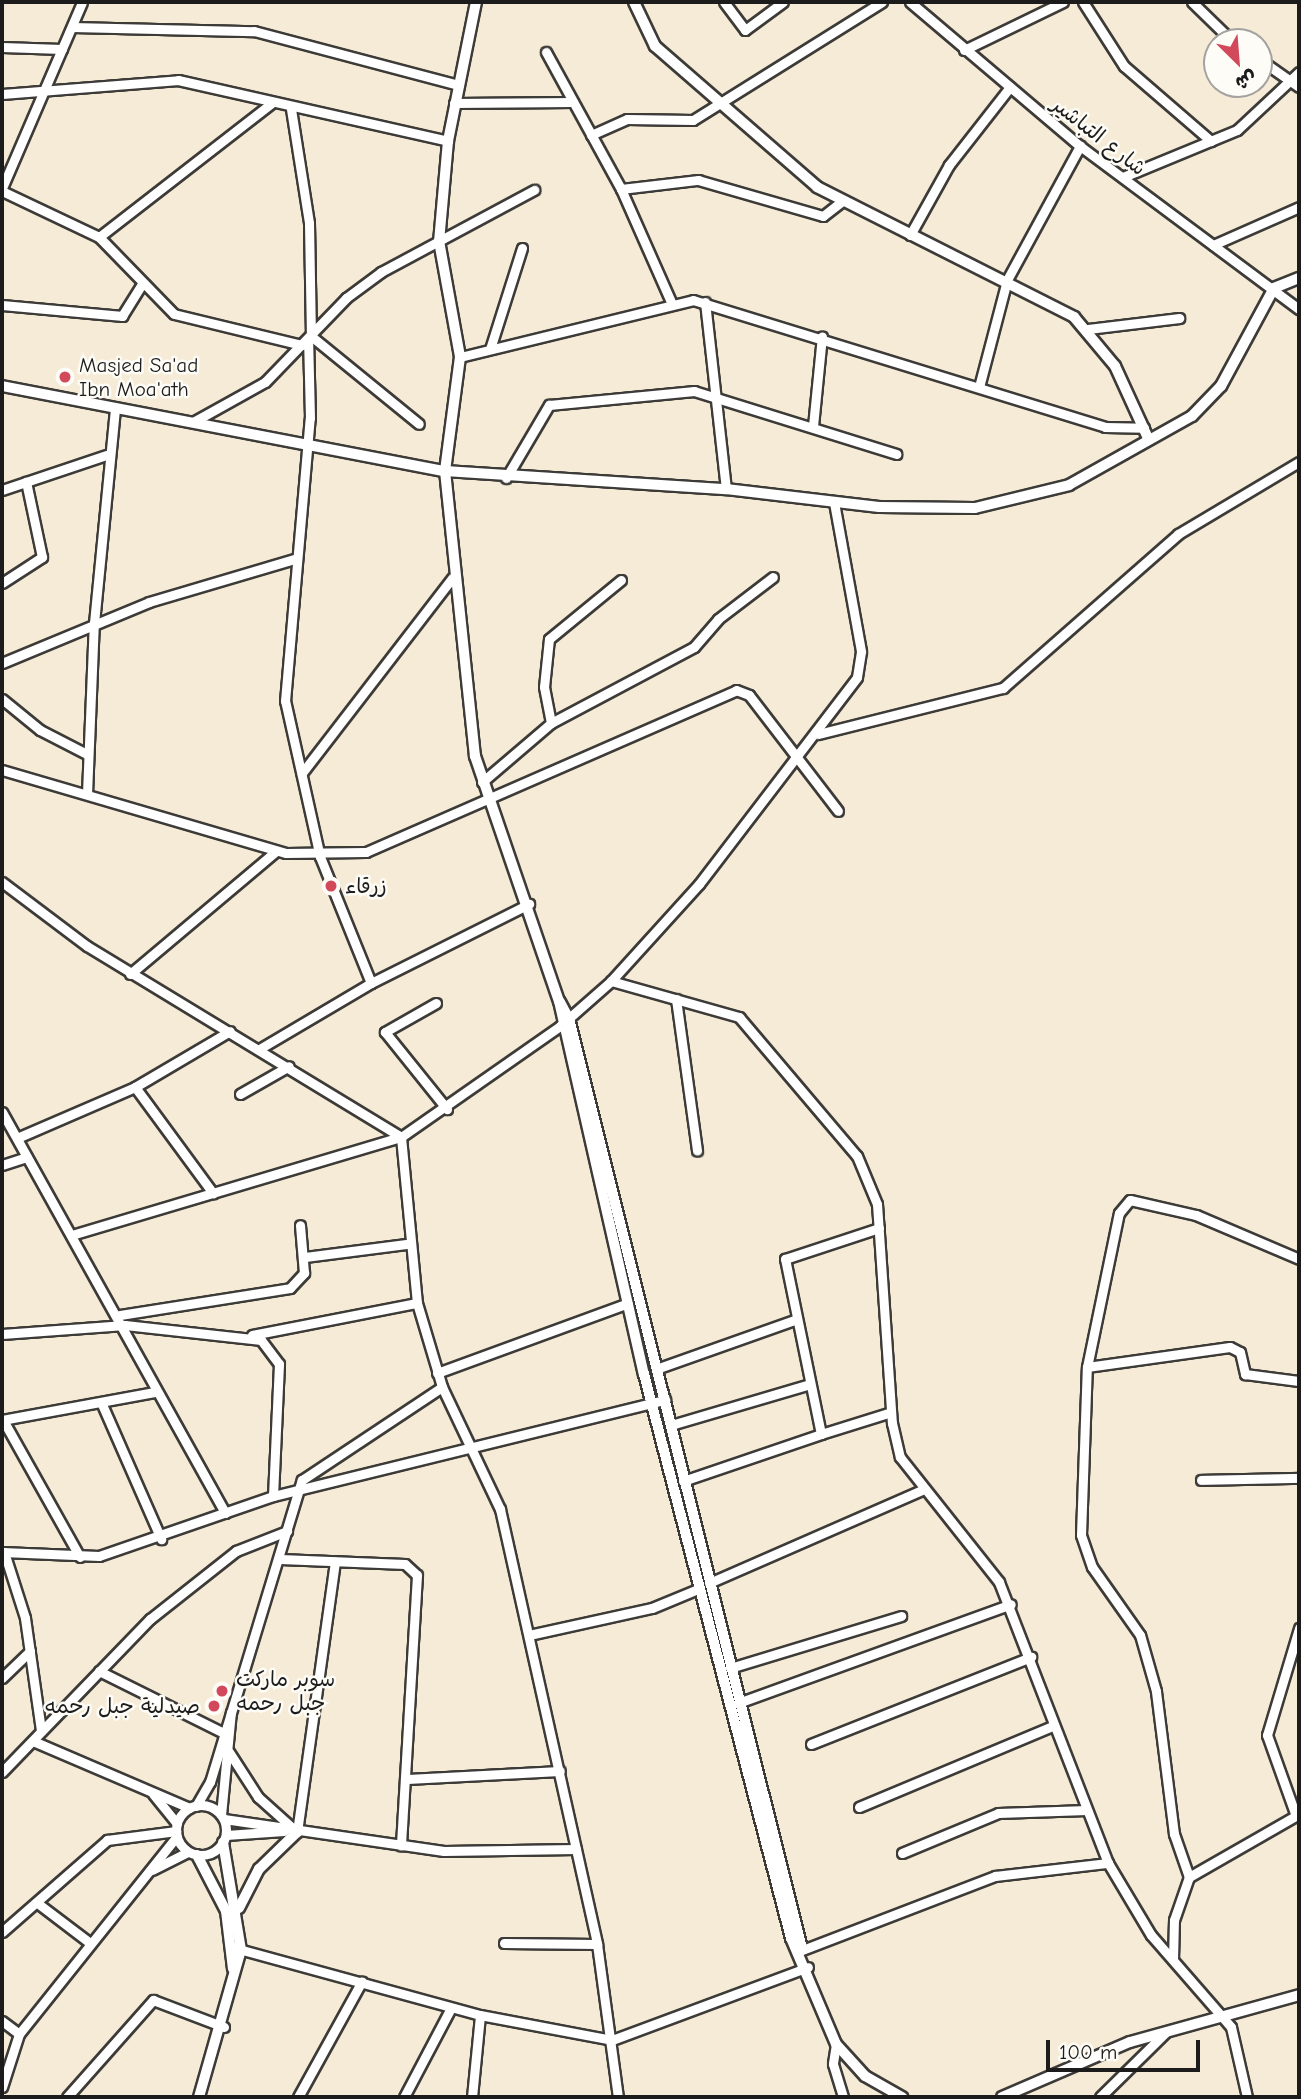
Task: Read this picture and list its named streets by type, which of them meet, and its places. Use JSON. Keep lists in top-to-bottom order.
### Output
{
  "streets": {
    "street": ["شارع التباشير"]
  },
  "places": [
    "Masjed Sa'ad Ibn Moa'ath",
    "زرقاء",
    "سوبر ماركت جبل رحمه",
    "صيدلية جبل رحمه"
  ],
  "scale_bar": "100 m",
  "north": "bottom right"
}
